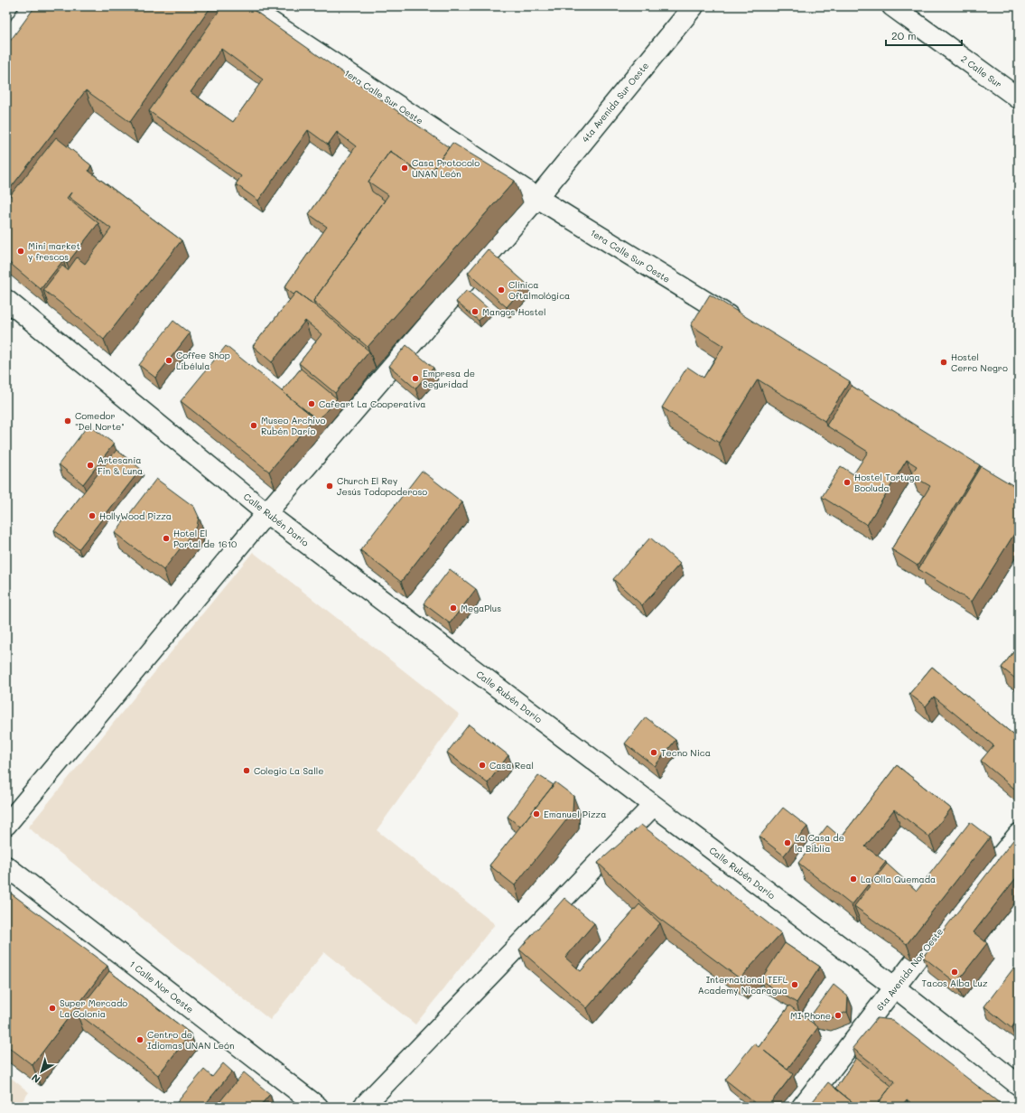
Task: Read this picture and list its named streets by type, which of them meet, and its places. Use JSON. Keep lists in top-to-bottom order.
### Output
{
  "streets": {
    "street": [
      "2 Calle Sur",
      "1era Calle Sur Oeste",
      "4ta Avenida Sur Oeste",
      "Calle Rubén Darío",
      "6ta Avenida Nor Oeste",
      "1 Calle Nor Oeste"
    ]
  },
  "crossings": [
    ["1era Calle Sur Oeste", "4ta Avenida Sur Oeste"],
    ["4ta Avenida Sur Oeste", "Calle Rubén Darío"],
    ["Calle Rubén Darío", "6ta Avenida Nor Oeste"]
  ],
  "places": [
    "Casa Protocolo UNAN León",
    "Mini market y frescos",
    "Clínica Oftalmológica",
    "Mangos Hostel",
    "Coffee Shop Libélula",
    "Hostel Cerro Negro",
    "Empresa de Seguridad",
    "Cafeart La Cooperativa",
    "Comedor \"Del Norte\"",
    "Museo Archivo Rubén Darío",
    "Artesania Fin & Luna",
    "Hostel Tortuga Booluda",
    "Church El Rey Jesús Todopoderoso",
    "HollyWood Pizza",
    "Hotel El Portal de 1610",
    "MegaPlus",
    "Tecno Nica",
    "Casa Real",
    "Colegio La Salle",
    "Emanuel Pizza",
    "La Casa de la Biblia",
    "La Olla Quemada",
    "Tacos Alba Luz",
    "International TEFL Academy Nicaragua",
    "Super Mercado La Colonia",
    "MI Phone",
    "Centro de Idiomas UNAN León"
  ],
  "scale_bar": "20 m",
  "north": "bottom left"
}
